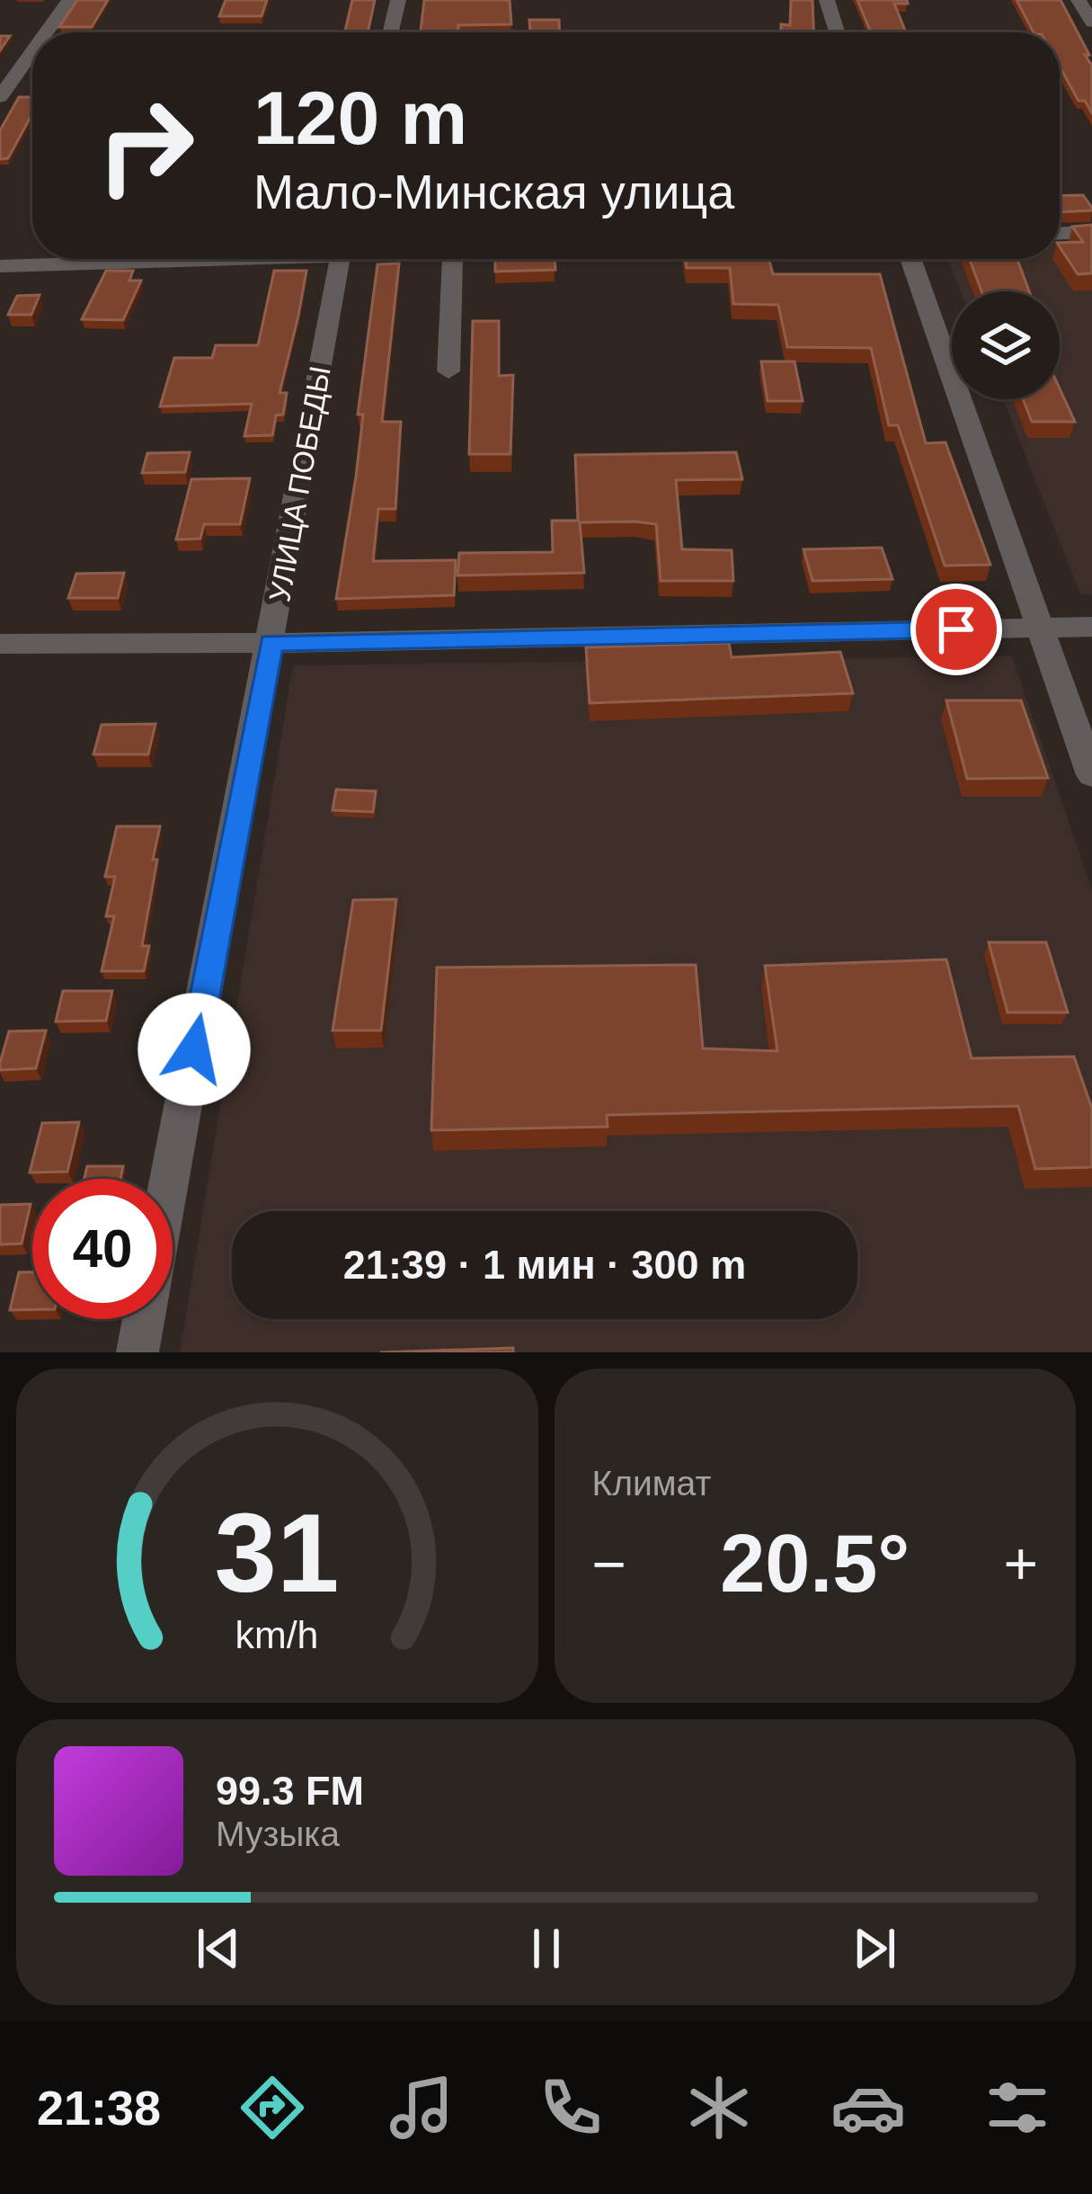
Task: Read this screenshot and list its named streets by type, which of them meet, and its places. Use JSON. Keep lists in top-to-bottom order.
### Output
{
  "streets": {
    "street": ["УЛИЦА ПОБЕДЫ"]
  },
  "page": {
    "turn": ["120 m", "Мало-Минская улица"],
    "limit": "40",
    "trip": "21:39 · 1 мин · 300 m",
    "tile": "Климат",
    "heat": ["−", "20.5°", "+"],
    "song": ["99.3 FM", "Музыка"],
    "tabs": "21:38",
    "gauge": ["31", "km/h"]
  }
}
